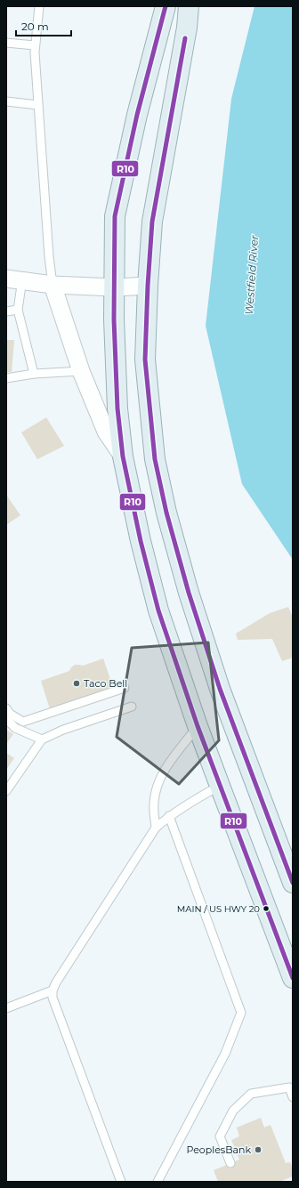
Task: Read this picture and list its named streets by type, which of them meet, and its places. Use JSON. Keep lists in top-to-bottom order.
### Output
{
  "water": ["Westfield River"],
  "places": ["Taco Bell", "MAIN / US HWY 20", "PeoplesBank"],
  "lines": ["transit line R10"],
  "scale_bar": "20 m"
}
